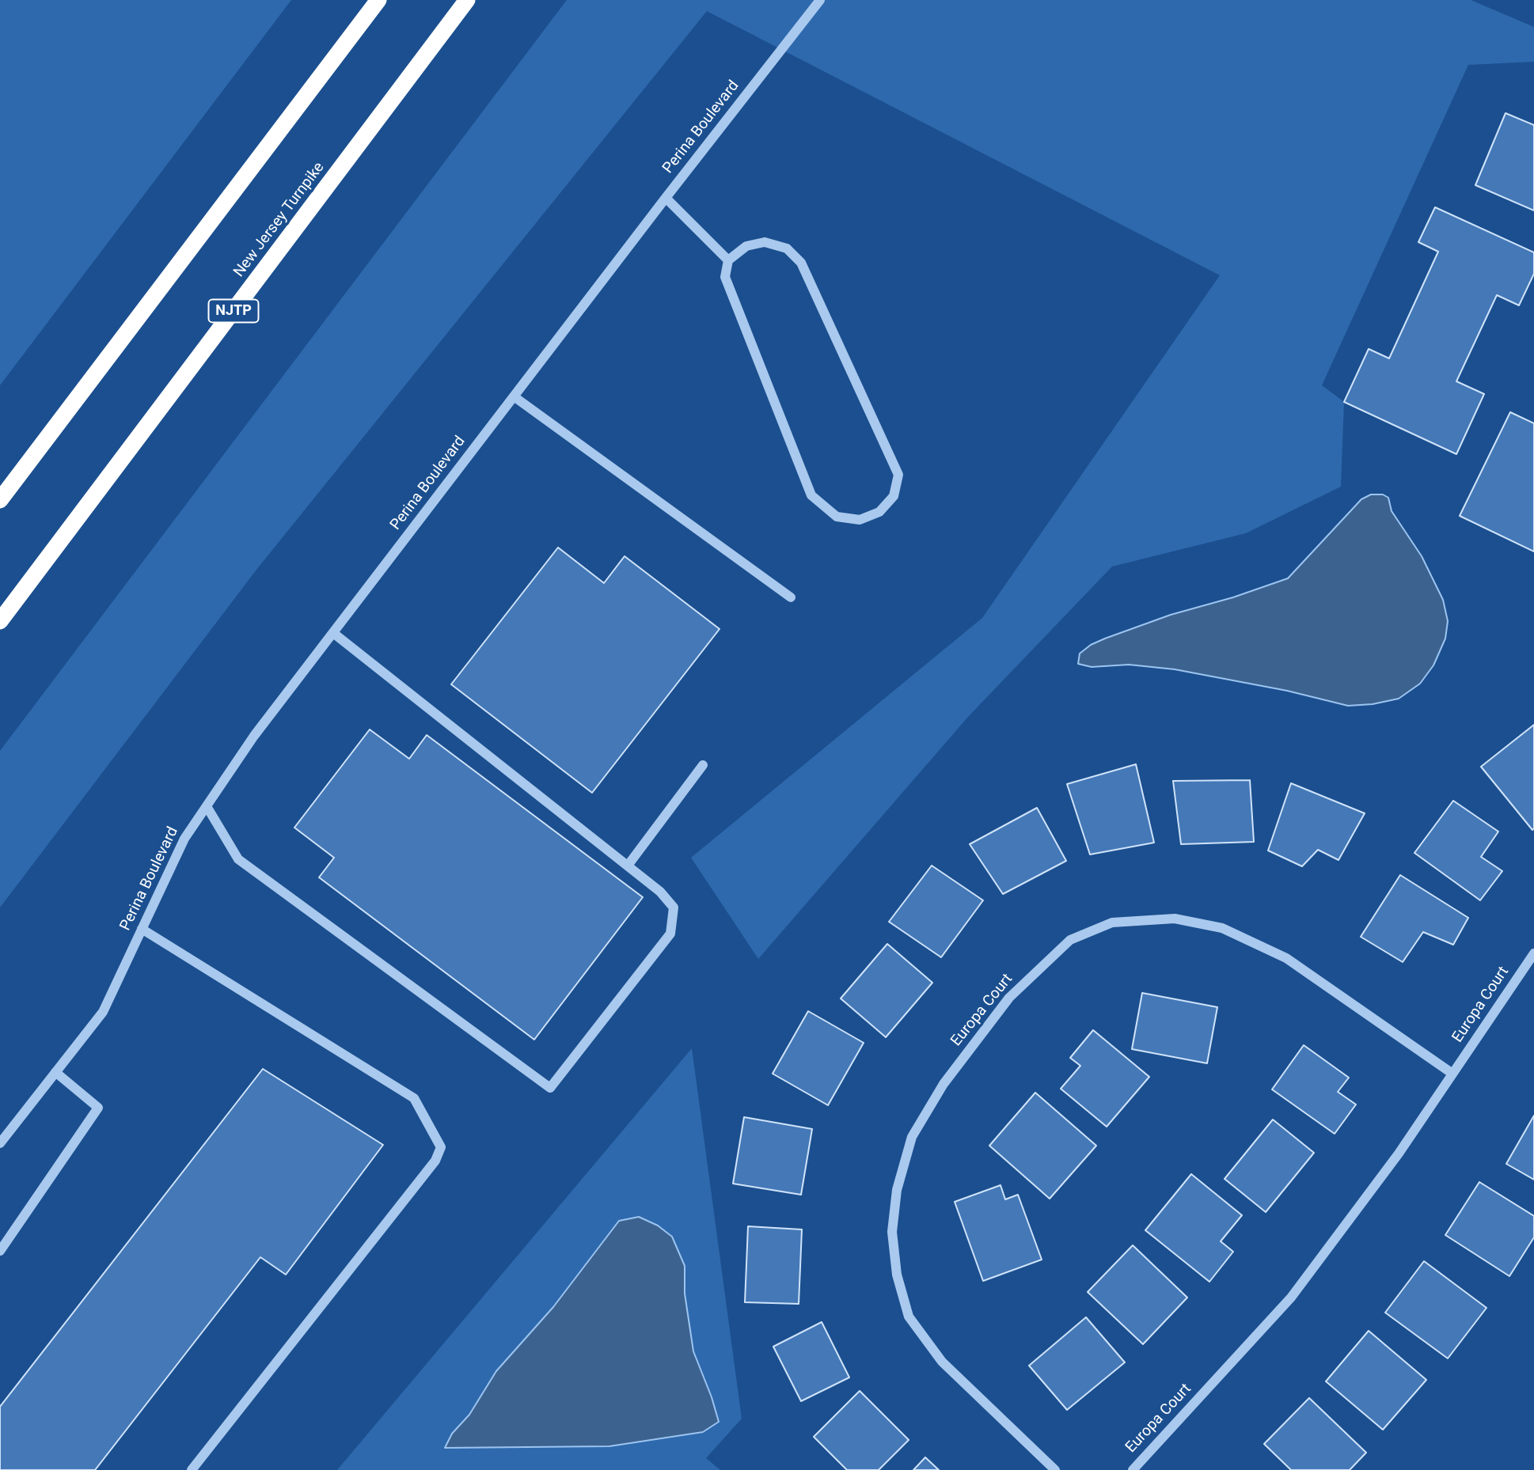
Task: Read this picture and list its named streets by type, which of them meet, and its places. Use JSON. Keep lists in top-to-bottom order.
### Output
{
  "streets": {
    "highway": ["New Jersey Turnpike", "NJTP"],
    "street": ["Perina Boulevard", "Europa Court"]
  }
}
